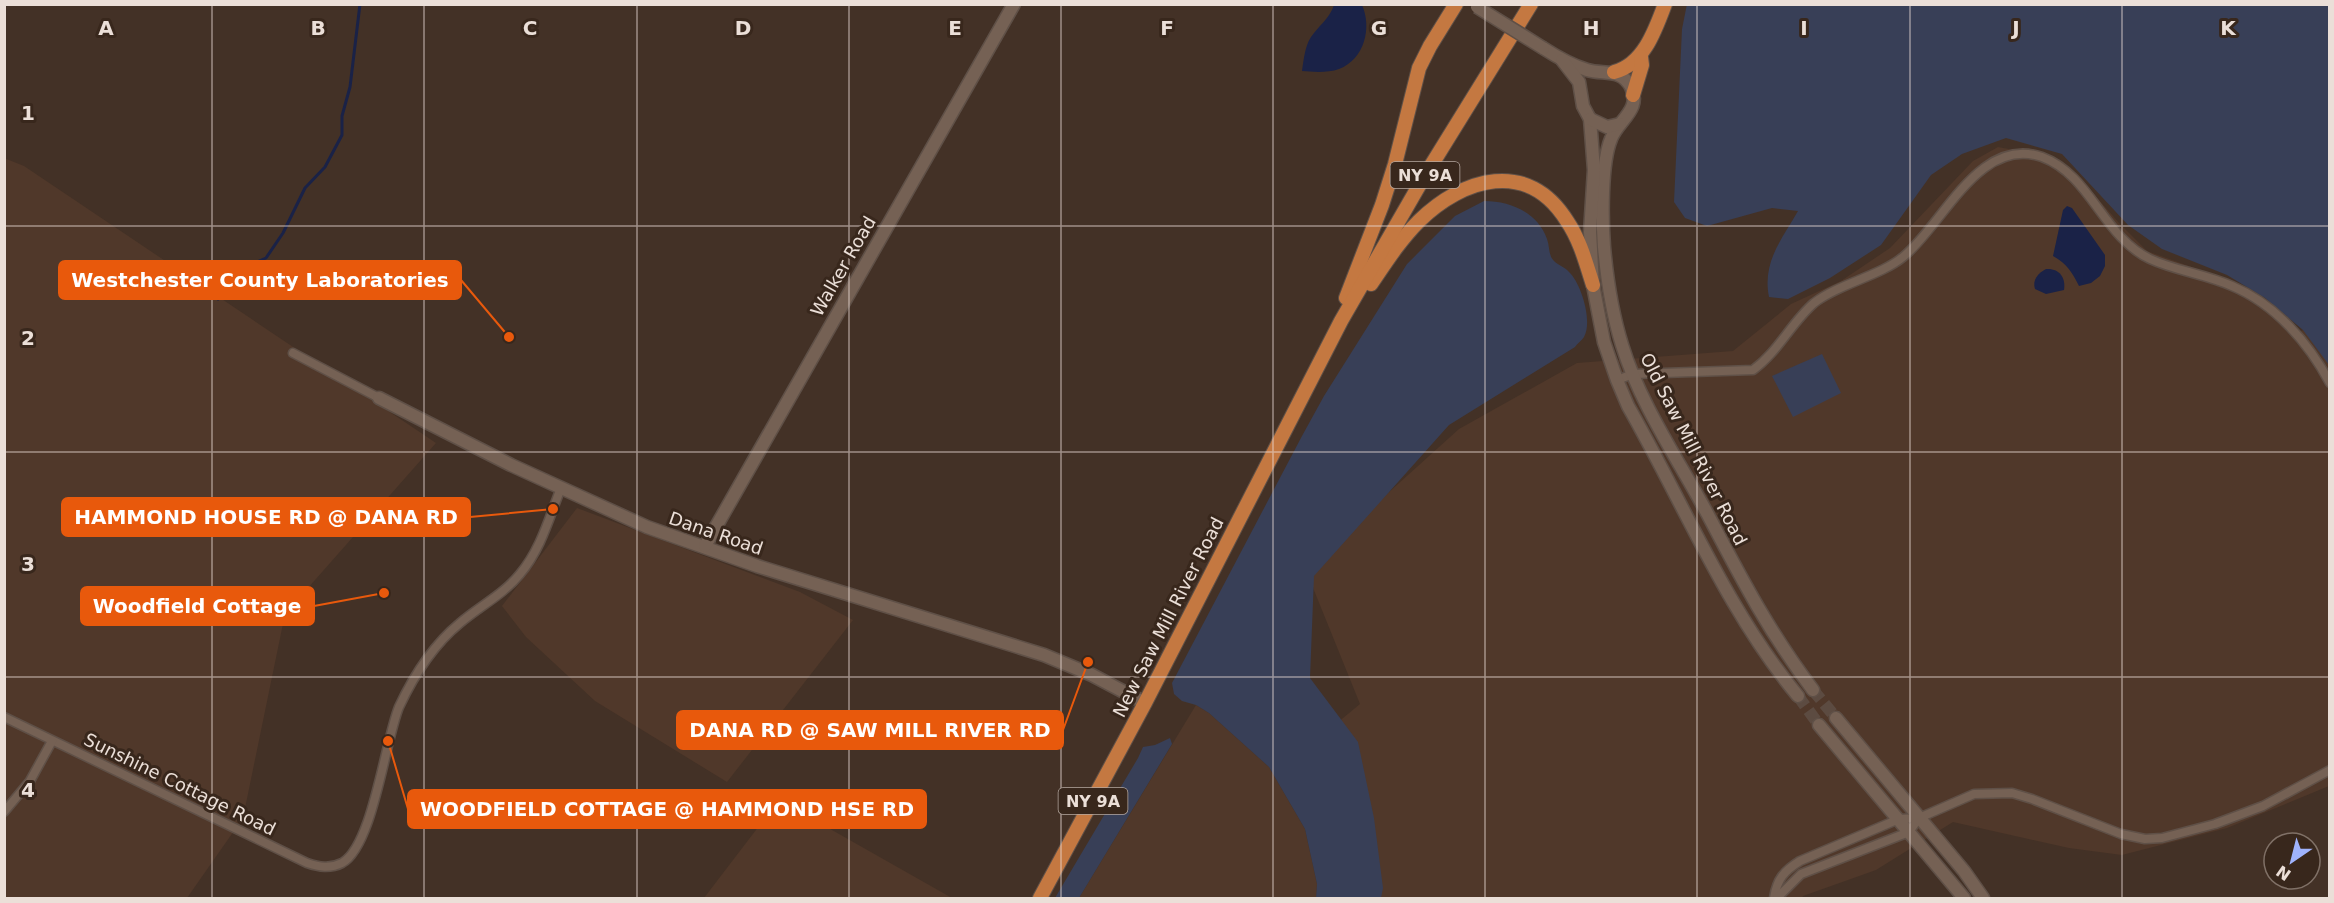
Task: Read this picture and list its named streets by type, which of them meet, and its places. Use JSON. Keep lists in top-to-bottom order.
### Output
{
  "streets": {
    "main road": ["NY 9A", "New Saw Mill River Road"],
    "street": [
      "Walker Road",
      "Old Saw Mill River Road",
      "Dana Road",
      "Sunshine Cottage Road"
    ]
  },
  "crossings": [
    ["NY 9A", "New Saw Mill River Road"],
    ["Walker Road", "Dana Road"],
    ["Dana Road", "New Saw Mill River Road"],
    ["Dana Road", "Sunshine Cottage Road"]
  ],
  "places": [
    "Westchester County Laboratories",
    "HAMMOND HOUSE RD @ DANA RD",
    "Woodfield Cottage",
    "DANA RD @ SAW MILL RIVER RD",
    "WOODFIELD COTTAGE @ HAMMOND HSE RD"
  ],
  "north": "bottom left",
  "grid": {
    "columns": [
      "A",
      "B",
      "C",
      "D",
      "E",
      "F",
      "G",
      "H",
      "I",
      "J",
      "K"
    ],
    "rows": [
      "1",
      "2",
      "3",
      "4"
    ]
  }
}
